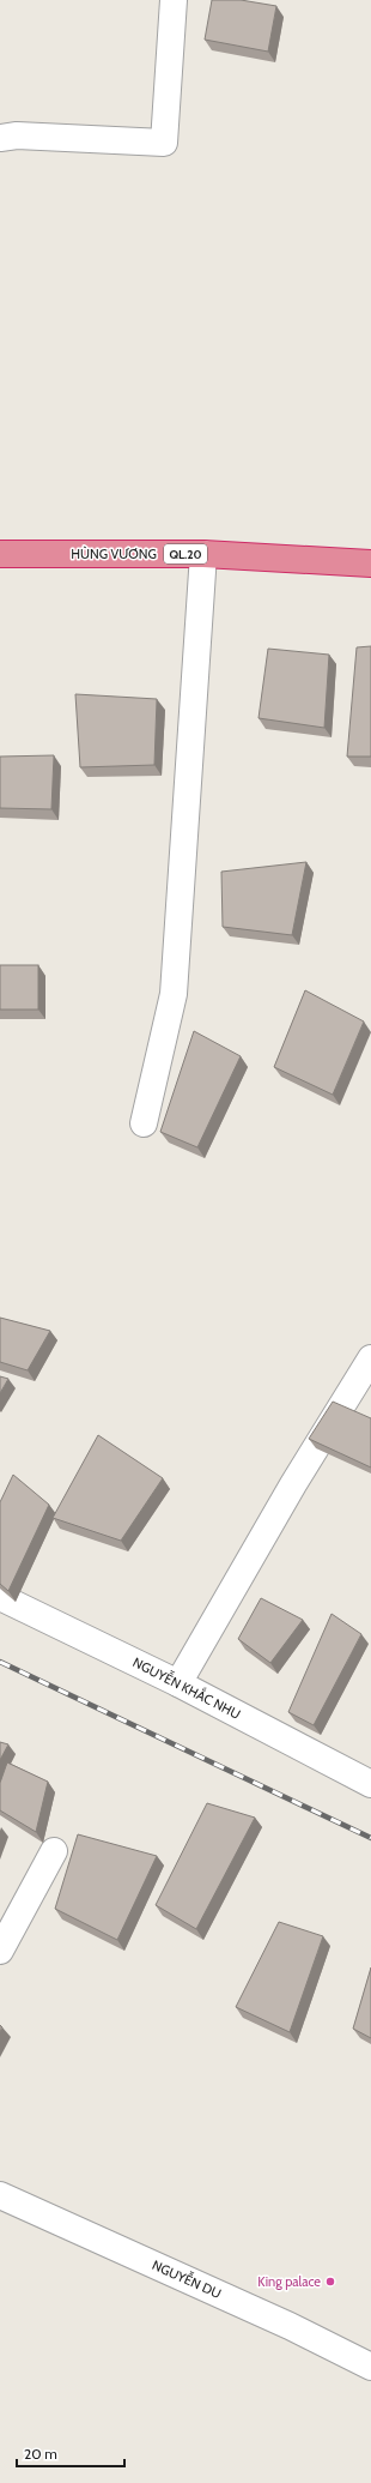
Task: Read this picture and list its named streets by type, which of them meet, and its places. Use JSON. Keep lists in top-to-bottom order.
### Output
{
  "streets": {
    "highway": ["HÙNG VƯƠNG", "QL.20"],
    "street": ["NGUYỄN KHẮC NHU", "NGUYỄN DU"]
  },
  "places": ["King palace"],
  "scale_bar": "20 m"
}
